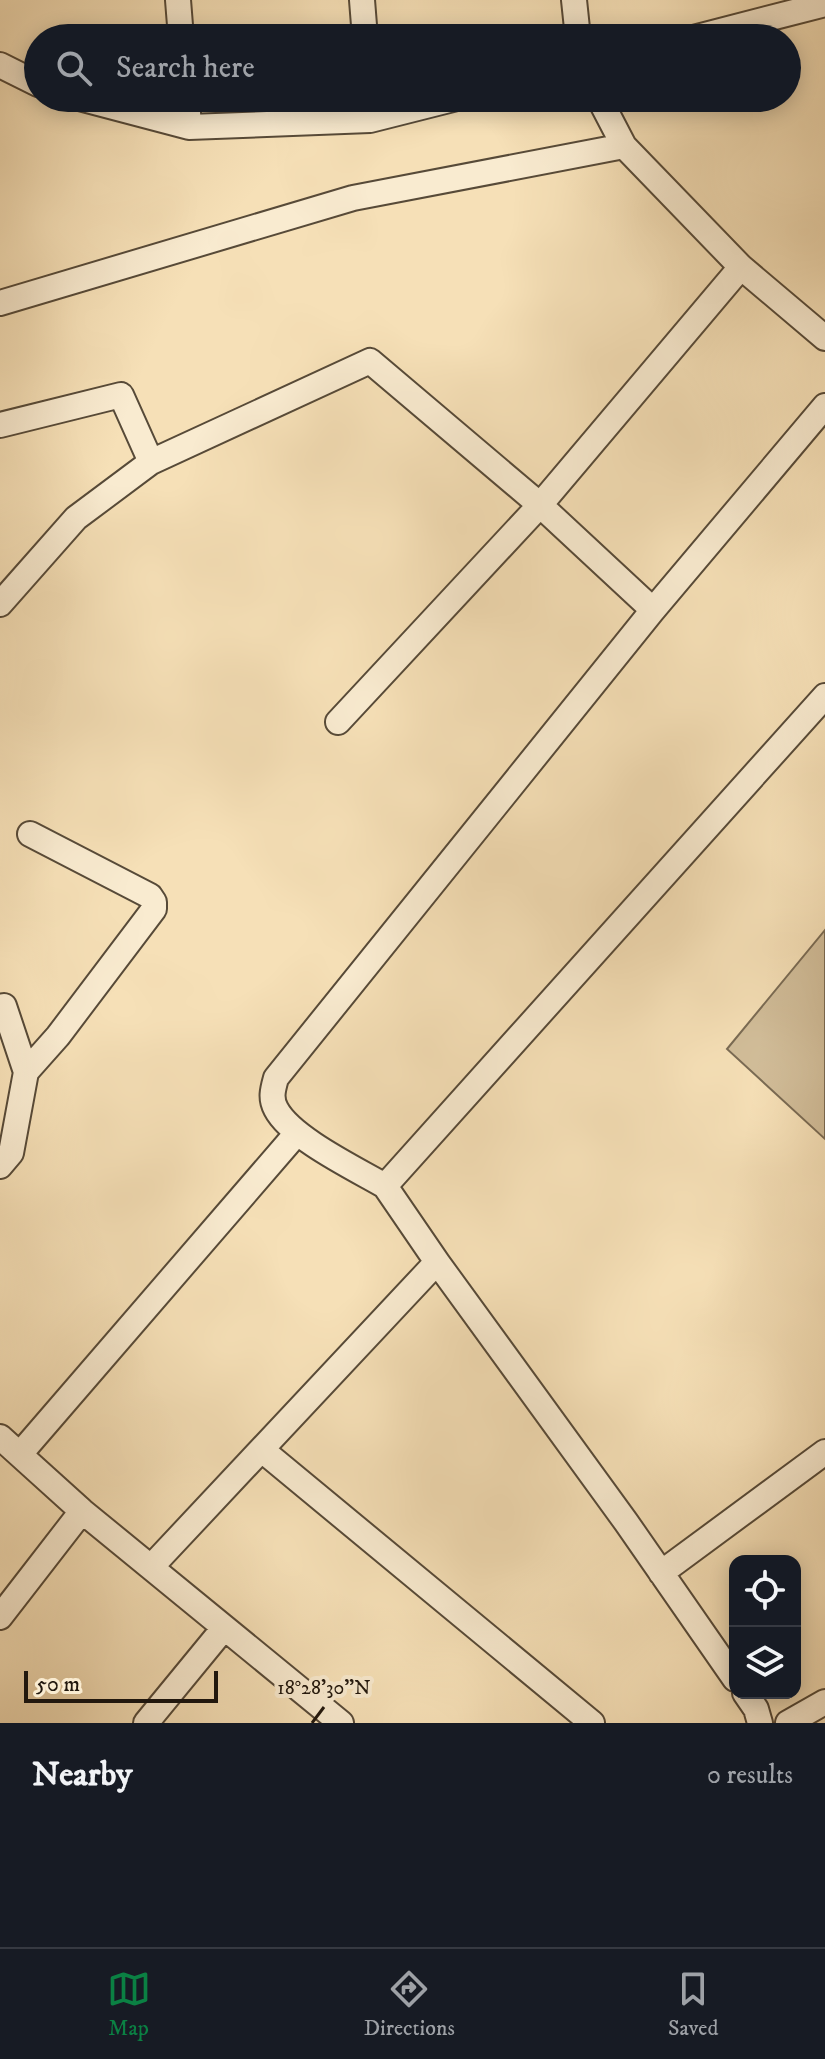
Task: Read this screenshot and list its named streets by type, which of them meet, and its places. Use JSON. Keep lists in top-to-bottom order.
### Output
{
  "scale_bar": "50 m",
  "page": {
    "search": "Search here",
    "scale": "50 m",
    "heading": ["Nearby", "0 results"],
    "nav": ["Map", "Directions", "Saved"]
  },
  "coordinates": ["18°28'30\"N"]
}
